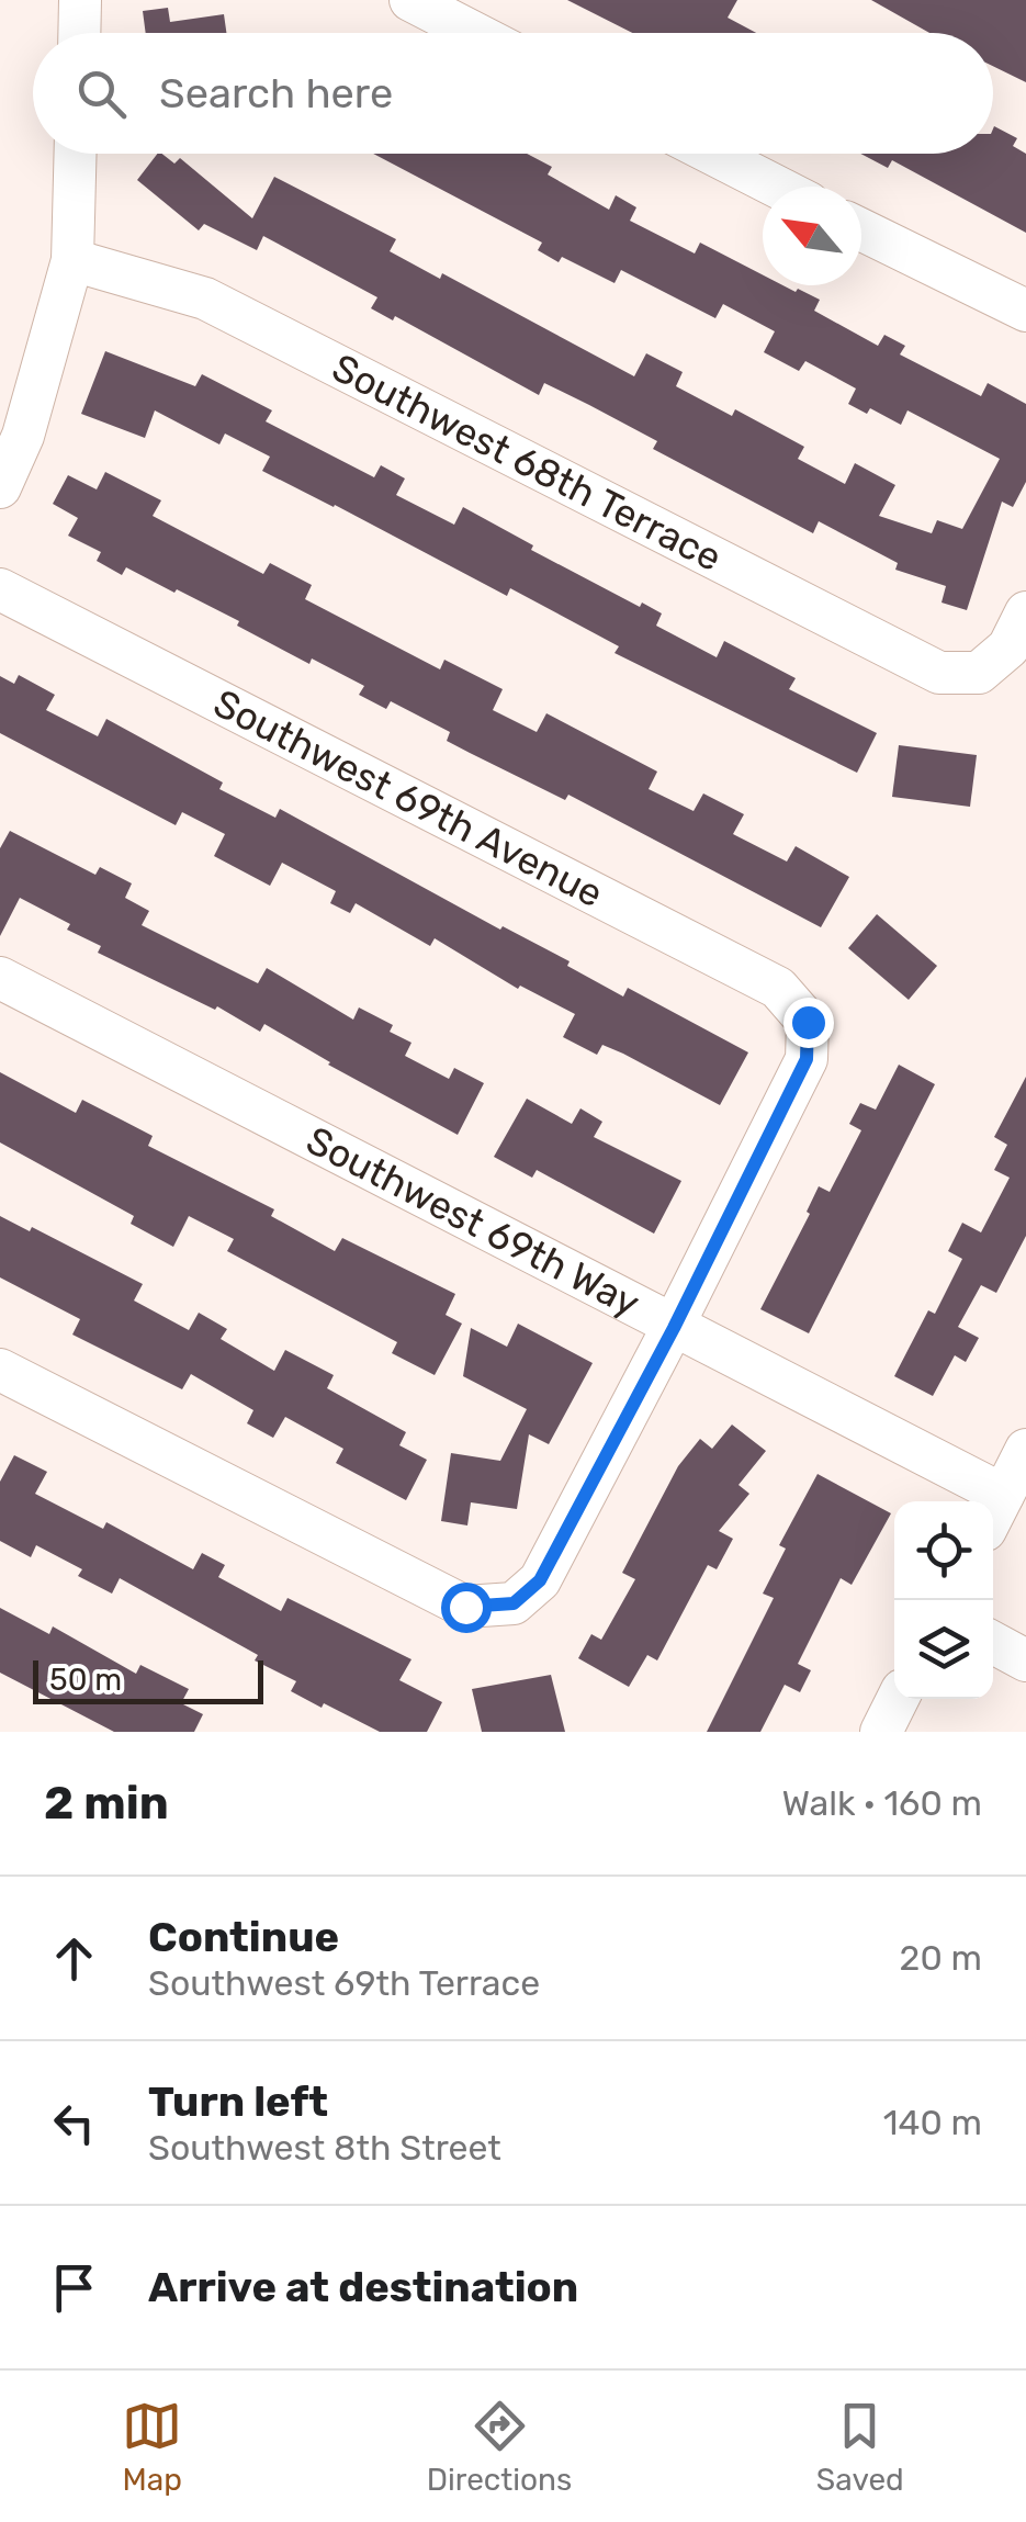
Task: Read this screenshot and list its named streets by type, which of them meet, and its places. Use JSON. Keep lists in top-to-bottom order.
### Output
{
  "streets": {
    "street": ["Southwest 68th Terrace", "Southwest 69th Avenue", "Southwest 69th Way"]
  },
  "crossings": [
    ["Southwest 69th Avenue", "Southwest 69th Way"]
  ],
  "scale_bar": "50 m",
  "north": "top left",
  "page": {
    "search": "Search here",
    "scale": "50 m",
    "heading": ["2 min", "Walk · 160 m"],
    "list": [
      ["Continue", "Southwest 69th Terrace", "20 m"],
      ["Turn left", "Southwest 8th Street", "140 m"],
      "Arrive at destination"
    ],
    "nav": ["Map", "Directions", "Saved"]
  }
}
